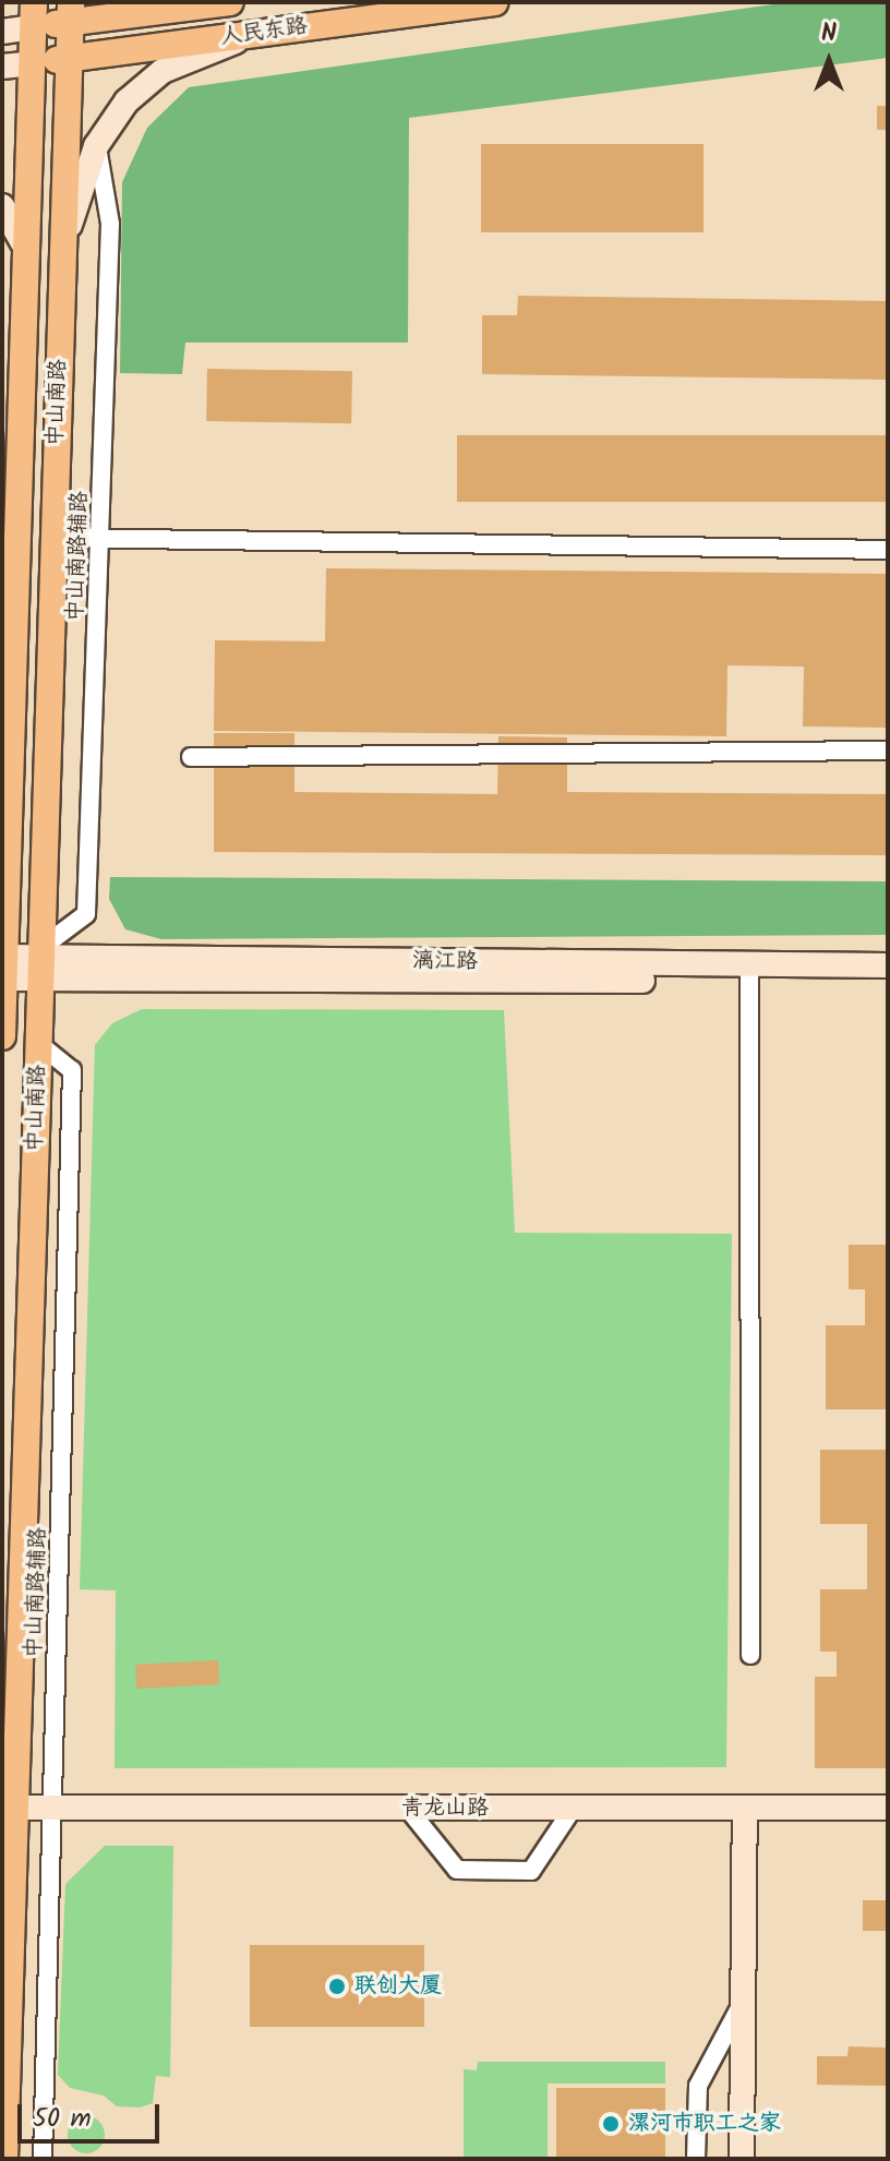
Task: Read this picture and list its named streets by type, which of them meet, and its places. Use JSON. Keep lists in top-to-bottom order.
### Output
{
  "streets": {
    "main road": ["人民东路", "中山南路"],
    "street": ["中山南路辅路", "漓江路", "青龙山路"]
  },
  "crossings": [
    ["人民东路", "中山南路"],
    ["中山南路", "中山南路辅路"],
    ["中山南路", "漓江路"],
    ["中山南路", "青龙山路"],
    ["中山南路辅路", "漓江路"],
    ["中山南路辅路", "青龙山路"]
  ],
  "places": ["联创大厦", "漯河市职工之家"],
  "scale_bar": "50 m",
  "north": "top"
}
